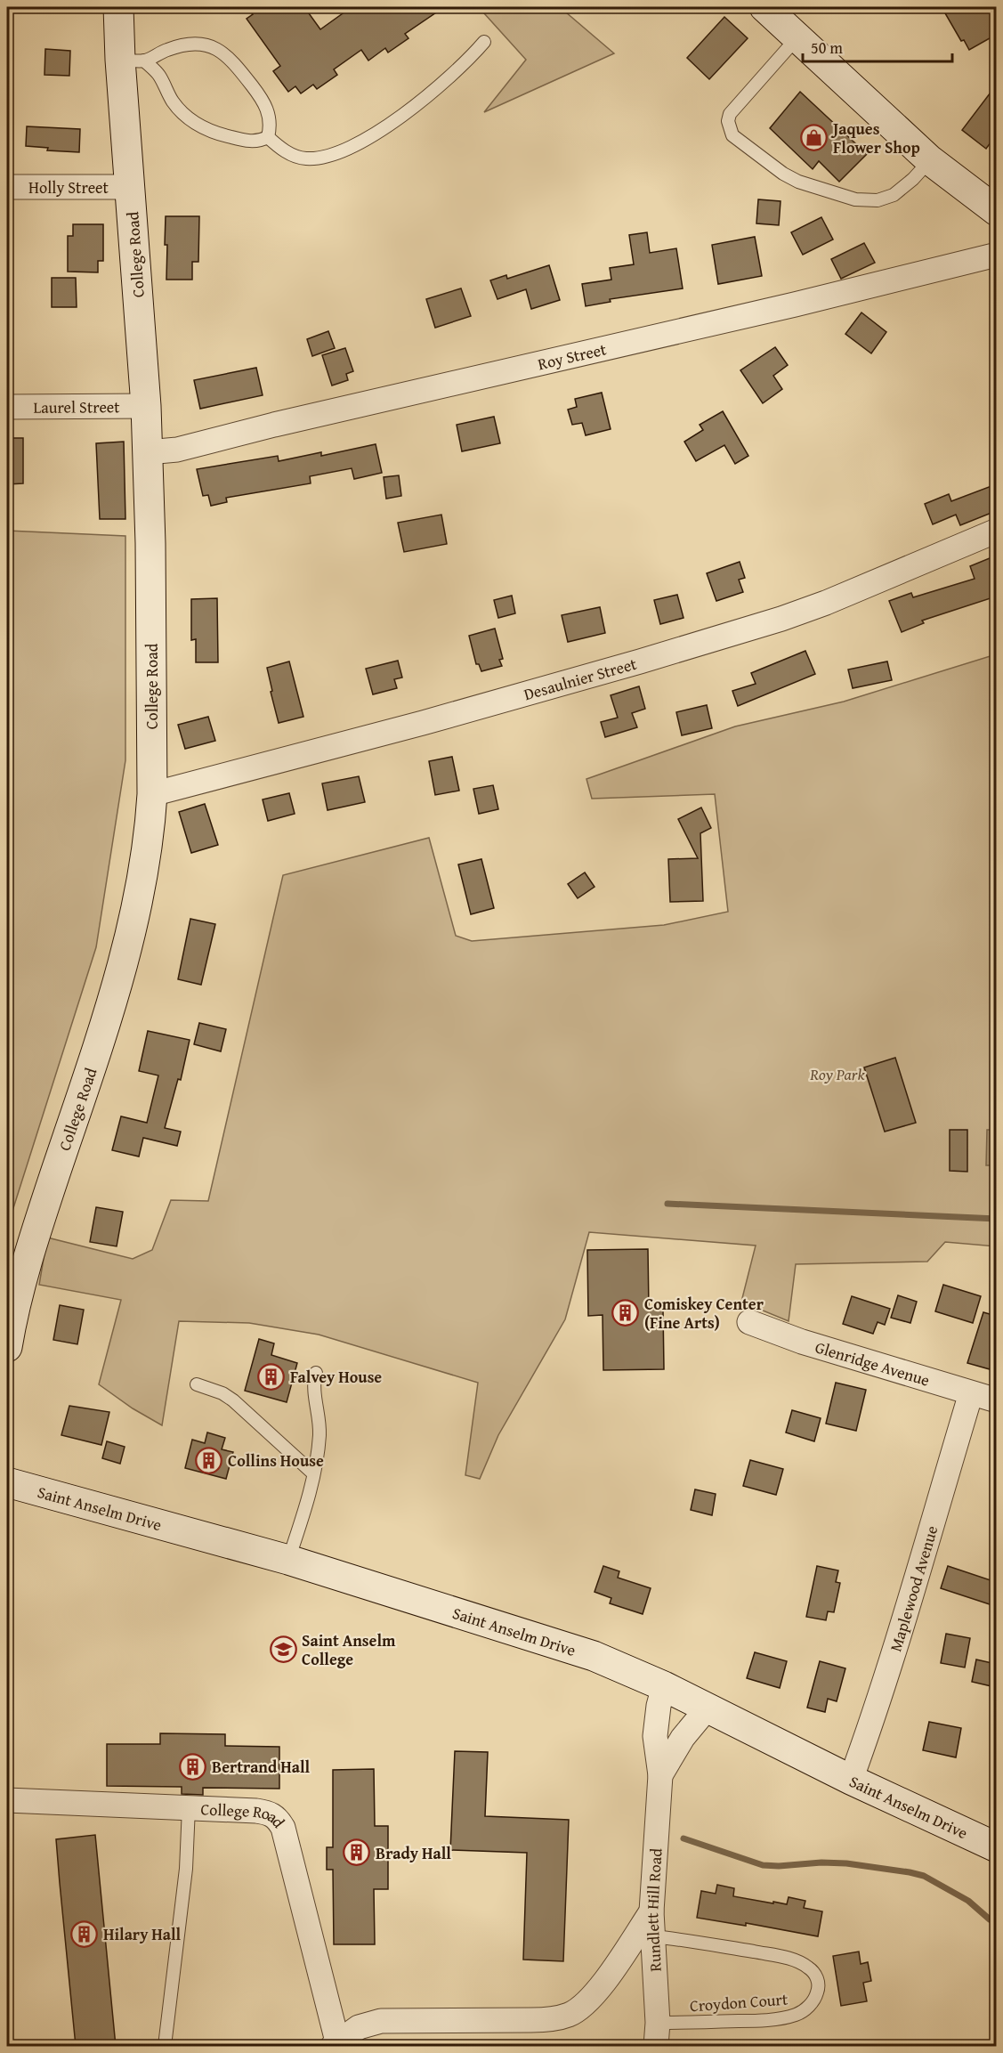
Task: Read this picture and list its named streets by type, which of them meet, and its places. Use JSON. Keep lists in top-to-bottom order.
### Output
{
  "streets": {
    "street": [
      "Holly Street",
      "College Road",
      "Roy Street",
      "Laurel Street",
      "Desaulnier Street",
      "Glenridge Avenue",
      "Saint Anselm Drive",
      "Maplewood Avenue",
      "Rundlett Hill Road"
    ],
    "lane": ["Croydon Court"]
  },
  "crossings": [
    ["Holly Street", "College Road"],
    ["College Road", "Roy Street"],
    ["College Road", "Laurel Street"],
    ["College Road", "Desaulnier Street"],
    ["College Road", "Rundlett Hill Road"],
    ["Glenridge Avenue", "Maplewood Avenue"],
    ["Saint Anselm Drive", "Maplewood Avenue"],
    ["Saint Anselm Drive", "Rundlett Hill Road"],
    ["Rundlett Hill Road", "Croydon Court"]
  ],
  "parks": ["Roy Park"],
  "places": {
    "shop": ["Jaques Flower Shop"],
    "building": [
      "Comiskey Center (Fine Arts)",
      "Falvey House",
      "Collins House",
      "Bertrand Hall",
      "Brady Hall",
      "Hilary Hall"
    ],
    "school or university": ["Saint Anselm College"]
  },
  "scale_bar": "50 m"
}
